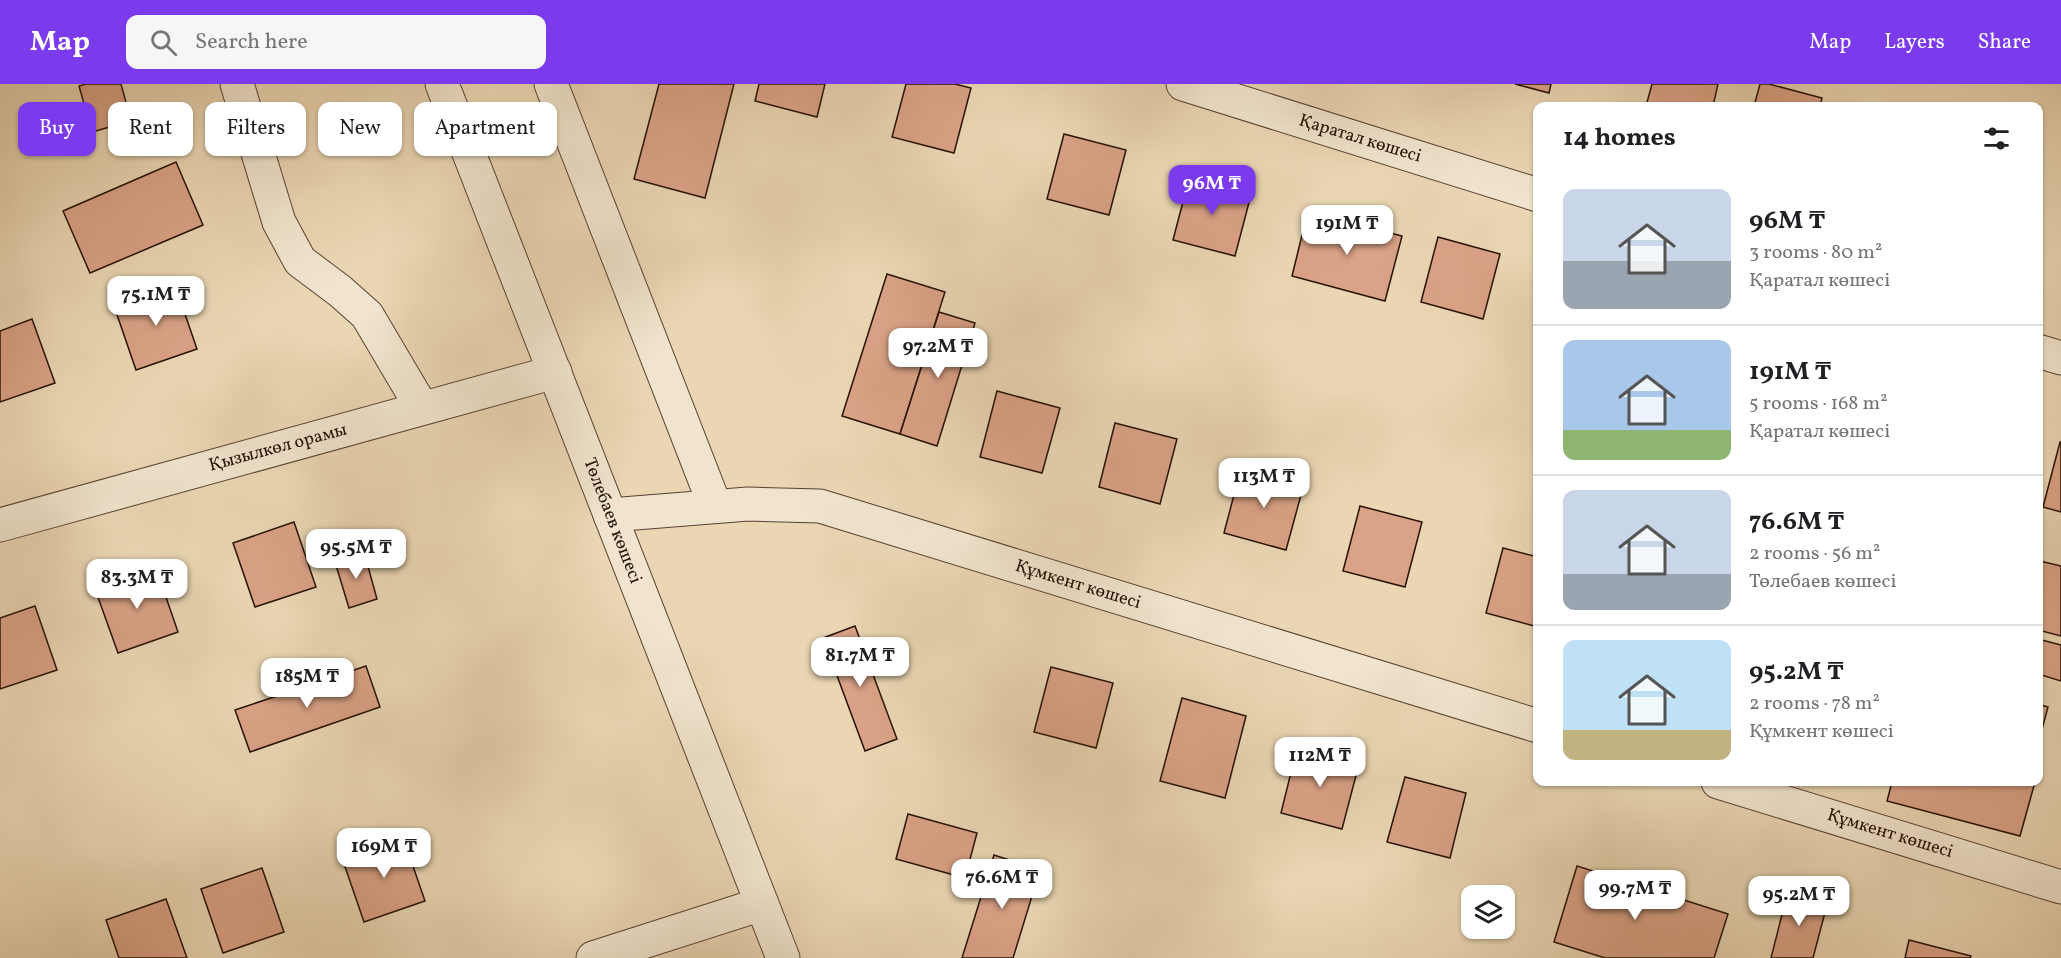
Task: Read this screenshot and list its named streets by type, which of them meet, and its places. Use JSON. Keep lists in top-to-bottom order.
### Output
{
  "streets": {
    "street": [
      "Қаратал көшесі",
      "Қызылкөл орамы",
      "Төлебаев көшесі",
      "Құмкент көшесі"
    ]
  },
  "crossings": [
    ["Қызылкөл орамы", "Төлебаев көшесі"],
    ["Төлебаев көшесі", "Құмкент көшесі"]
  ],
  "page": {
    "header": "Map",
    "search": "Search here",
    "nav": ["Map", "Layers", "Share"],
    "chip": [
      "Buy",
      "Rent",
      "Filters",
      "New",
      "Apartment"
    ],
    "heading": "14 homes",
    "price": [
      "96M ₸",
      "191M ₸",
      "75.1M ₸",
      "97.2M ₸",
      "113M ₸",
      "95.5M ₸",
      "83.3M ₸",
      "81.7M ₸",
      "185M ₸",
      "112M ₸",
      "169M ₸",
      "76.6M ₸",
      "99.7M ₸",
      "95.2M ₸"
    ],
    "list": [
      {
        "name": "96M ₸",
        "note": "3 rooms · 80 m² · Қаратал көшесі"
      },
      {
        "name": "191M ₸",
        "note": "5 rooms · 168 m² · Қаратал көшесі"
      },
      {
        "name": "76.6M ₸",
        "note": "2 rooms · 56 m² · Төлебаев көшесі"
      },
      {
        "name": "95.2M ₸",
        "note": "2 rooms · 78 m² · Құмкент көшесі"
      }
    ]
  }
}
